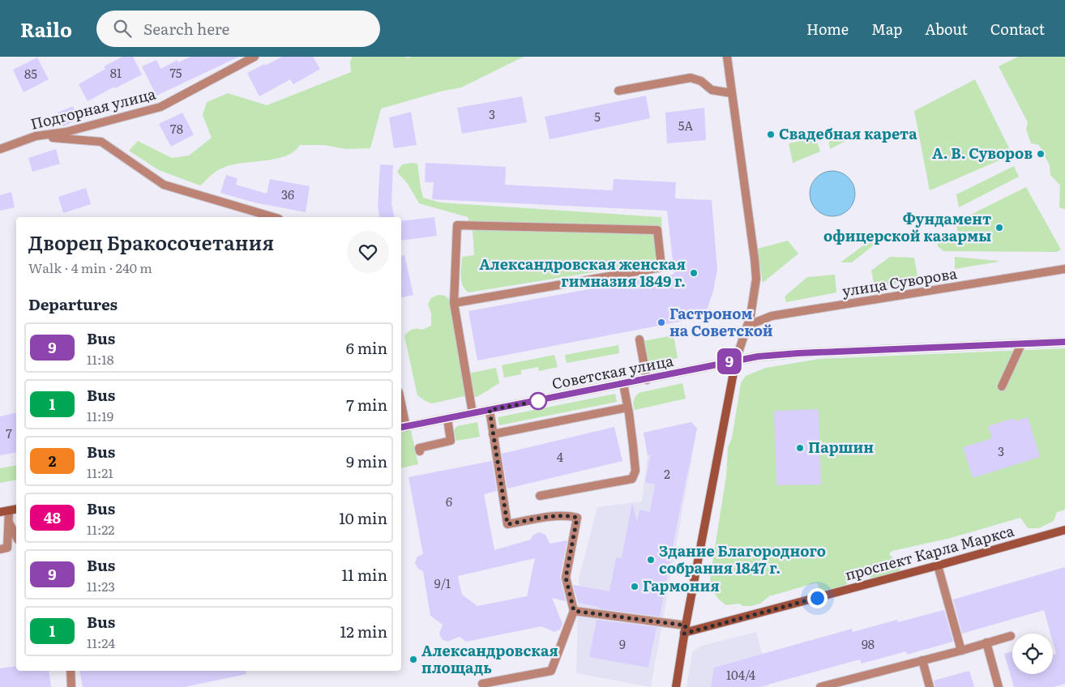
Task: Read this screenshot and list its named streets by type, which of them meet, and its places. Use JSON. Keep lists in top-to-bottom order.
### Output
{
  "streets": {
    "main road": ["Советская улица", "проспект Карла Маркса"],
    "street": ["Подгорная улица", "улица Суворова"]
  },
  "places": [
    "Свадебная карета",
    "А. В. Суворов",
    "Фундамент офицерской казармы",
    "Александровская женская гимназия 1849 г.",
    "Гастроном на Советской",
    "Паршин",
    "Здание Благородного собрания 1847 г.",
    "Гармония",
    "Александровская площадь"
  ],
  "lines": ["bus line 9"],
  "house_numbers": [
    "81",
    "75",
    "85",
    "3",
    "5",
    "5А",
    "78",
    "36",
    "7",
    "3",
    "4",
    "2",
    "6",
    "9/1",
    "9",
    "98",
    "104/4"
  ],
  "page": {
    "header": "Railo",
    "search": "Search here",
    "nav": [
      "Home",
      "Map",
      "About",
      "Contact"
    ],
    "on_map": "9",
    "heading": [
      ["Дворец Бракосочетания", "Walk · 4 min · 240 m"],
      "Departures"
    ],
    "list": [
      {
        "mark": "9",
        "name": "Bus",
        "note": "11:18",
        "value": "6 min"
      },
      {
        "mark": "1",
        "name": "Bus",
        "note": "11:19",
        "value": "7 min"
      },
      {
        "mark": "2",
        "name": "Bus",
        "note": "11:21",
        "value": "9 min"
      },
      {
        "mark": "48",
        "name": "Bus",
        "note": "11:22",
        "value": "10 min"
      },
      {
        "mark": "9",
        "name": "Bus",
        "note": "11:23",
        "value": "11 min"
      },
      {
        "mark": "1",
        "name": "Bus",
        "note": "11:24",
        "value": "12 min"
      }
    ]
  }
}
